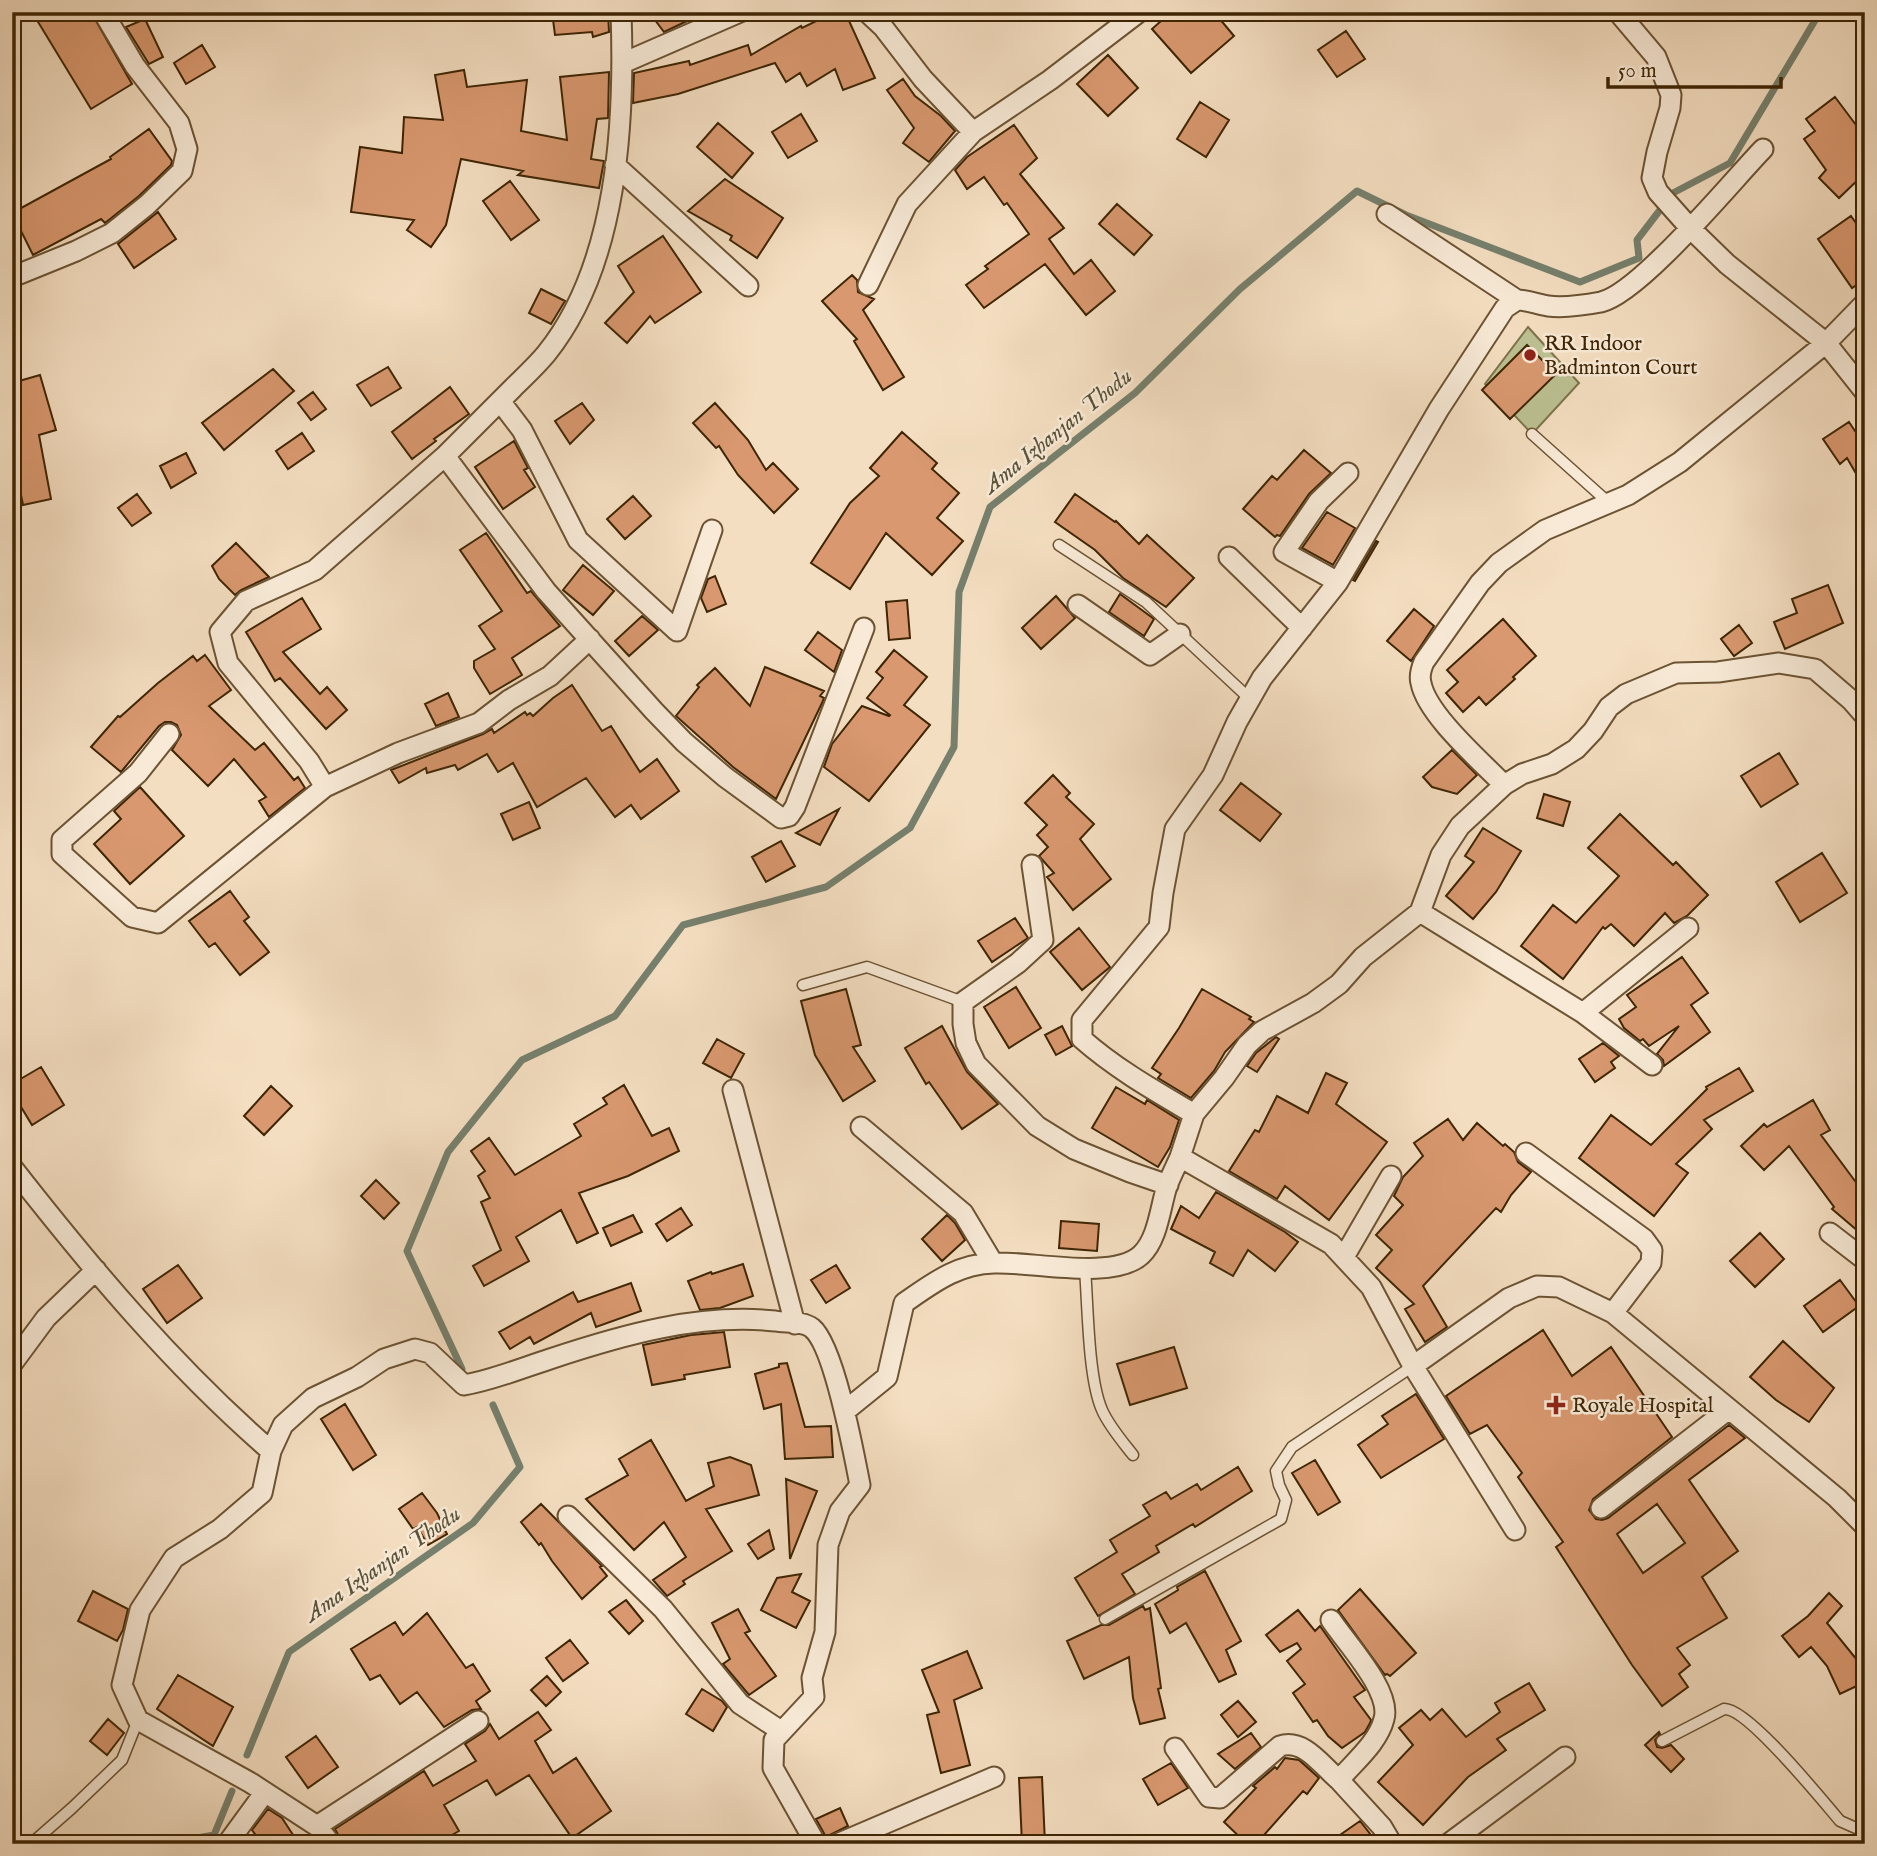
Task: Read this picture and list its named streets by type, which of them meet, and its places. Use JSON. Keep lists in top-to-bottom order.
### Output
{
  "water": ["Ama Izhanjan Thodu"],
  "places": {
    "other": ["RR Indoor Badminton Court"],
    "health": ["Royale Hospital"]
  },
  "scale_bar": "50 m"
}
